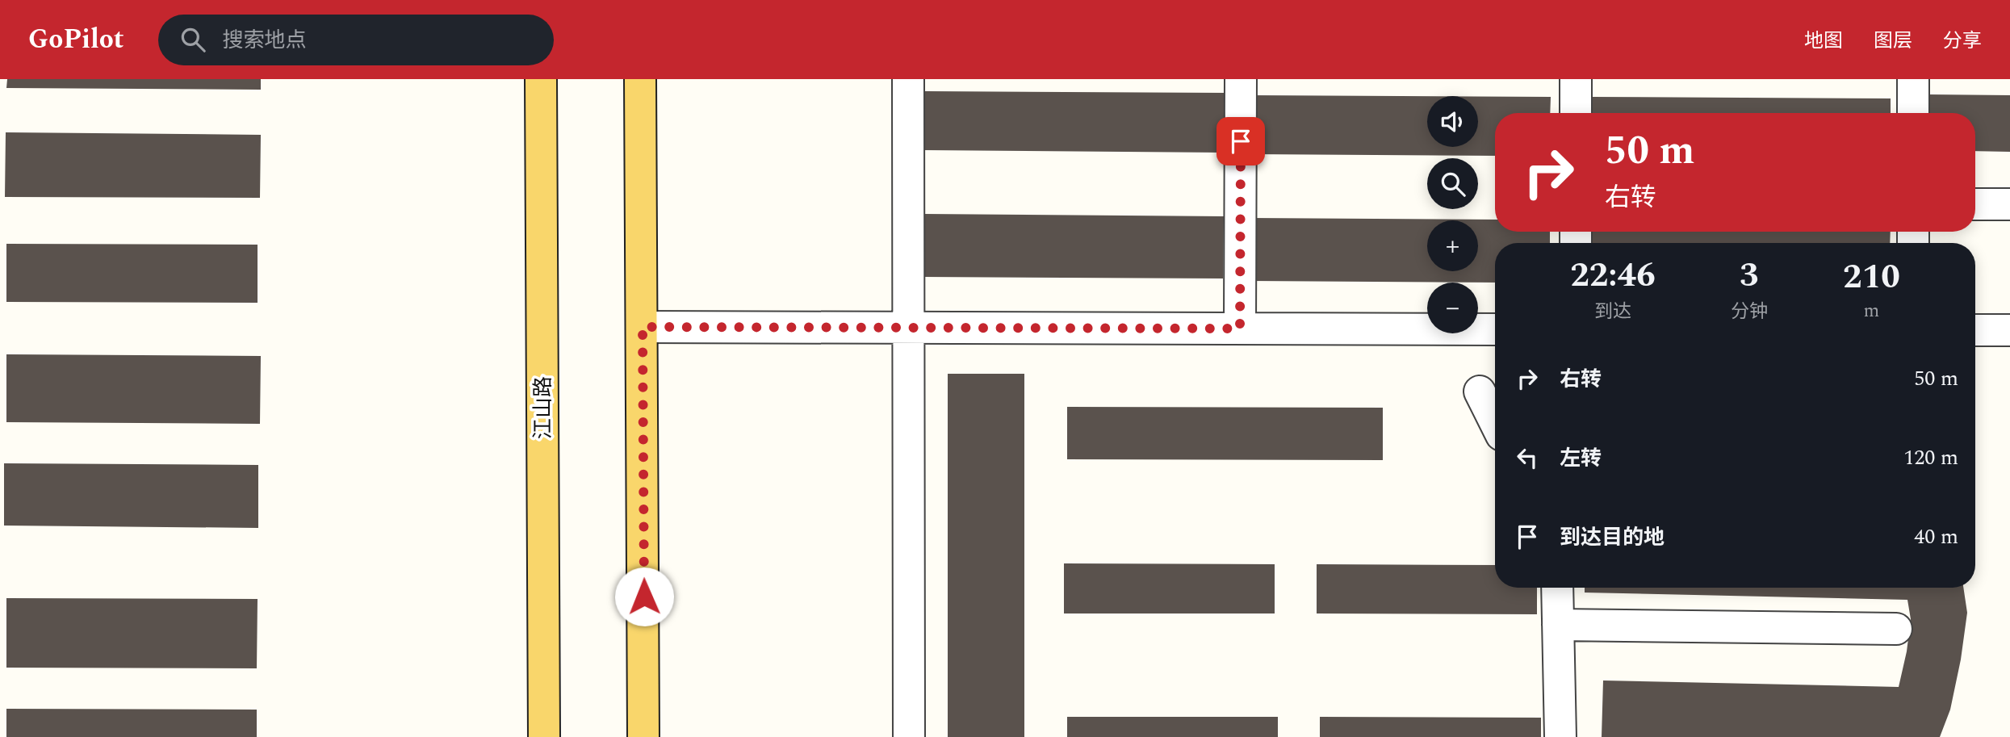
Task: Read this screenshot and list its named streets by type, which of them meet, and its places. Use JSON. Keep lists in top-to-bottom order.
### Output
{
  "streets": {
    "main road": ["江山路"]
  },
  "page": {
    "header": "GoPilot",
    "search": "搜索地点",
    "nav": ["地图", "图层", "分享"],
    "map_buttons": ["+", "−"],
    "turn": ["50 m", "右转"],
    "eta": [
      "22:46",
      "到达",
      "3",
      "分钟",
      "210",
      "m"
    ],
    "list": [
      {
        "name": "右转",
        "value": "50 m"
      },
      {
        "name": "左转",
        "value": "120 m"
      },
      {
        "name": "到达目的地",
        "value": "40 m"
      }
    ]
  }
}
